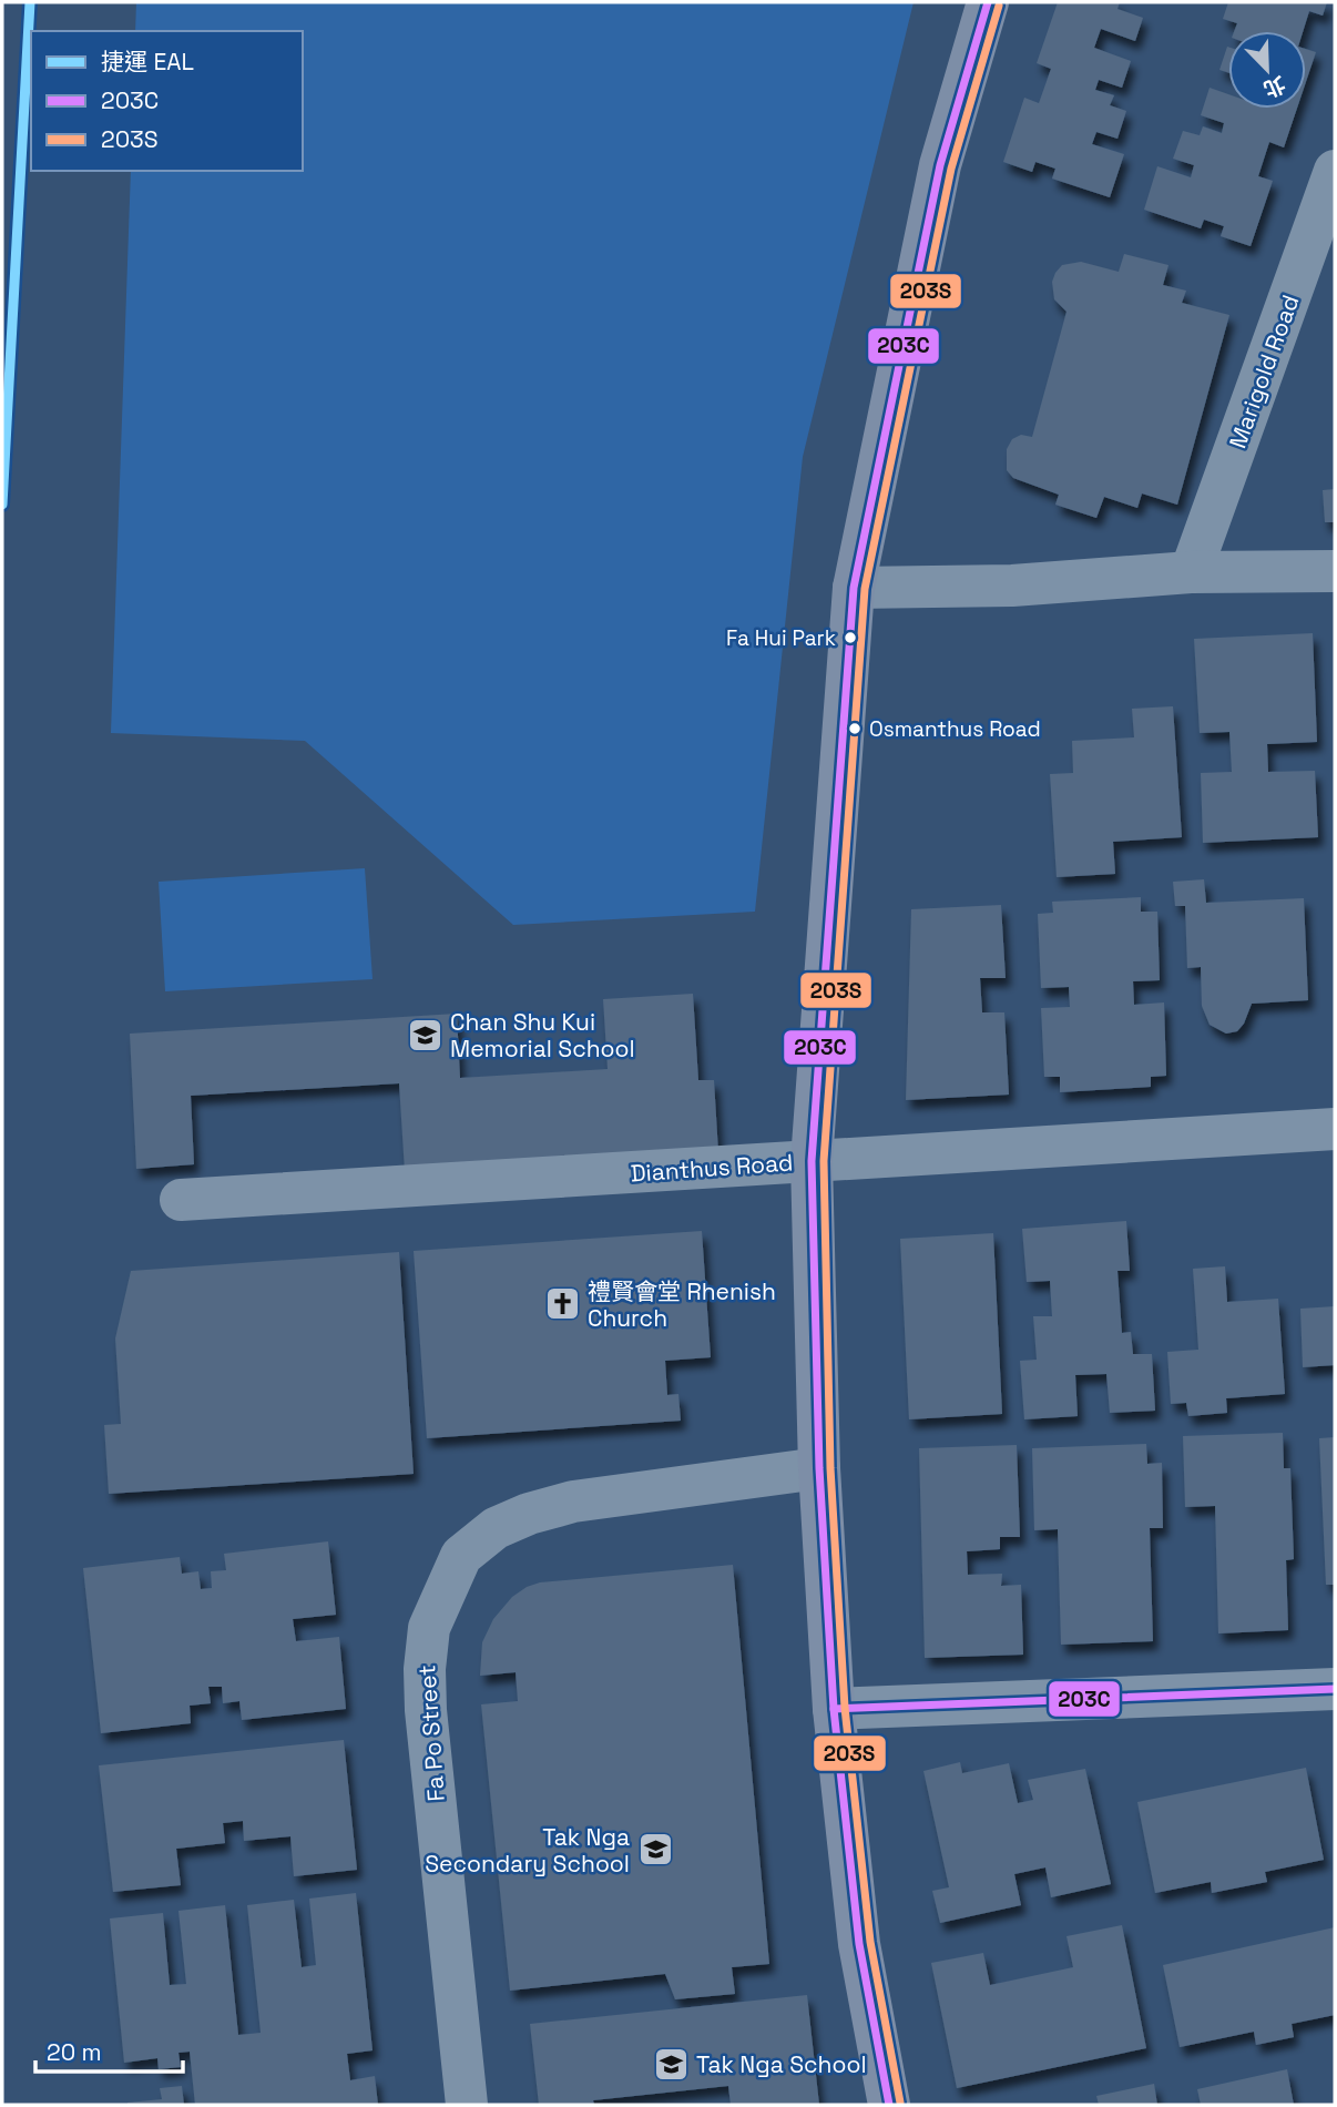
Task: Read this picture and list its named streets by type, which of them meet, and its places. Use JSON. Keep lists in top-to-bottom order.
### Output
{
  "streets": {
    "street": ["Marigold Road", "Dianthus Road", "Fa Po Street"]
  },
  "places": {
    "other": ["Fa Hui Park", "Osmanthus Road"],
    "school or university": ["Chan Shu Kui Memorial School", "Tak Nga Secondary School", "Tak Nga School"],
    "church": ["禮賢會堂 Rhenish Church"]
  },
  "lines": ["metro line EAL", "transit line 203C", "transit line 203S"],
  "legend": ["捷運 EAL", "203C", "203S"],
  "scale_bar": "20 m",
  "north": "bottom right"
}
